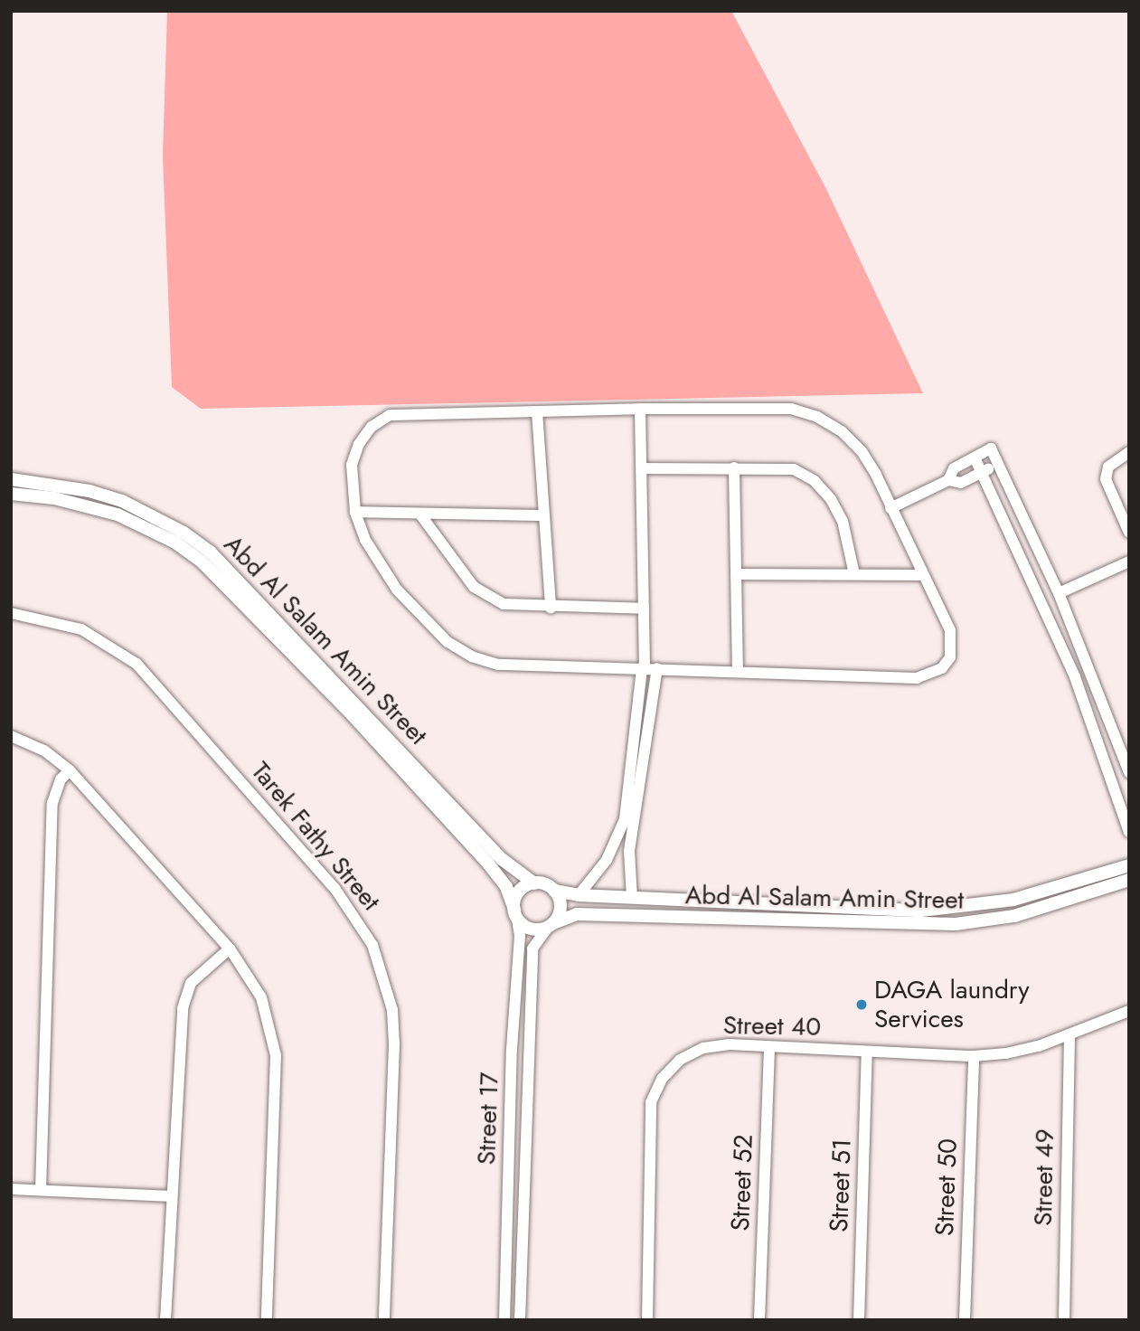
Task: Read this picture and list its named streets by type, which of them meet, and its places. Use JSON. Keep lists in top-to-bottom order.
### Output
{
  "streets": {
    "street": [
      "Abd Al Salam Amin Street",
      "Tarek Fathy Street",
      "Street 40",
      "Street 17",
      "Street 49",
      "Street 52",
      "Street 51",
      "Street 50"
    ]
  },
  "crossings": [
    ["Abd Al Salam Amin Street", "Street 17"],
    ["Street 40", "Street 49"],
    ["Street 40", "Street 52"],
    ["Street 40", "Street 51"],
    ["Street 40", "Street 50"]
  ],
  "places": ["DAGA laundry Services"]
}
